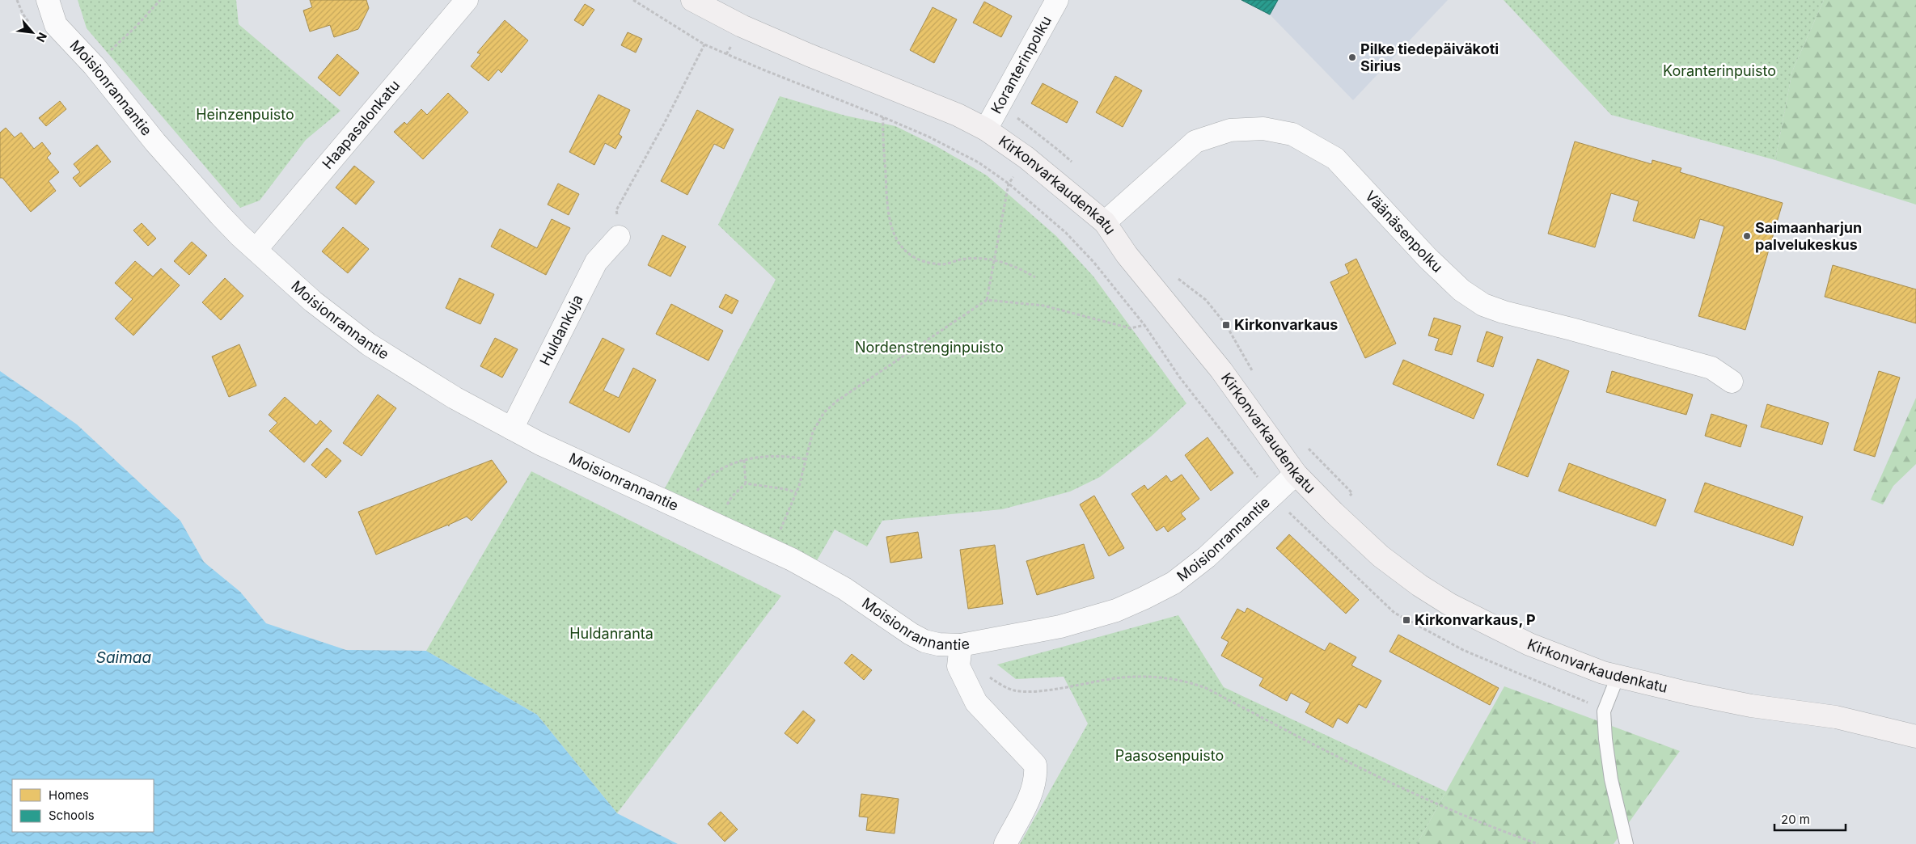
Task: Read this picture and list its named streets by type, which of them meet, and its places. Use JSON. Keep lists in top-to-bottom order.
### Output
{
  "streets": {
    "street": [
      "Koranterinpolku",
      "Moisionrannantie",
      "Haapasalonkatu",
      "Kirkonvarkaudenkatu",
      "Väänäsenpolku",
      "Huldankuja"
    ]
  },
  "crossings": [
    ["Koranterinpolku", "Kirkonvarkaudenkatu"],
    ["Moisionrannantie", "Haapasalonkatu"],
    ["Moisionrannantie", "Kirkonvarkaudenkatu"],
    ["Moisionrannantie", "Huldankuja"],
    ["Kirkonvarkaudenkatu", "Väänäsenpolku"]
  ],
  "water": ["Saimaa"],
  "parks": [
    "Koranterinpuisto",
    "Heinzenpuisto",
    "Nordenstrenginpuisto",
    "Huldanranta",
    "Paasosenpuisto"
  ],
  "places": {
    "other": ["Pilke tiedepäiväkoti Sirius", "Saimaanharjun palvelukeskus"],
    "transit": ["Kirkonvarkaus", "Kirkonvarkaus, P"]
  },
  "legend": ["Homes", "Schools"],
  "scale_bar": "20 m",
  "north": "bottom right"
}
